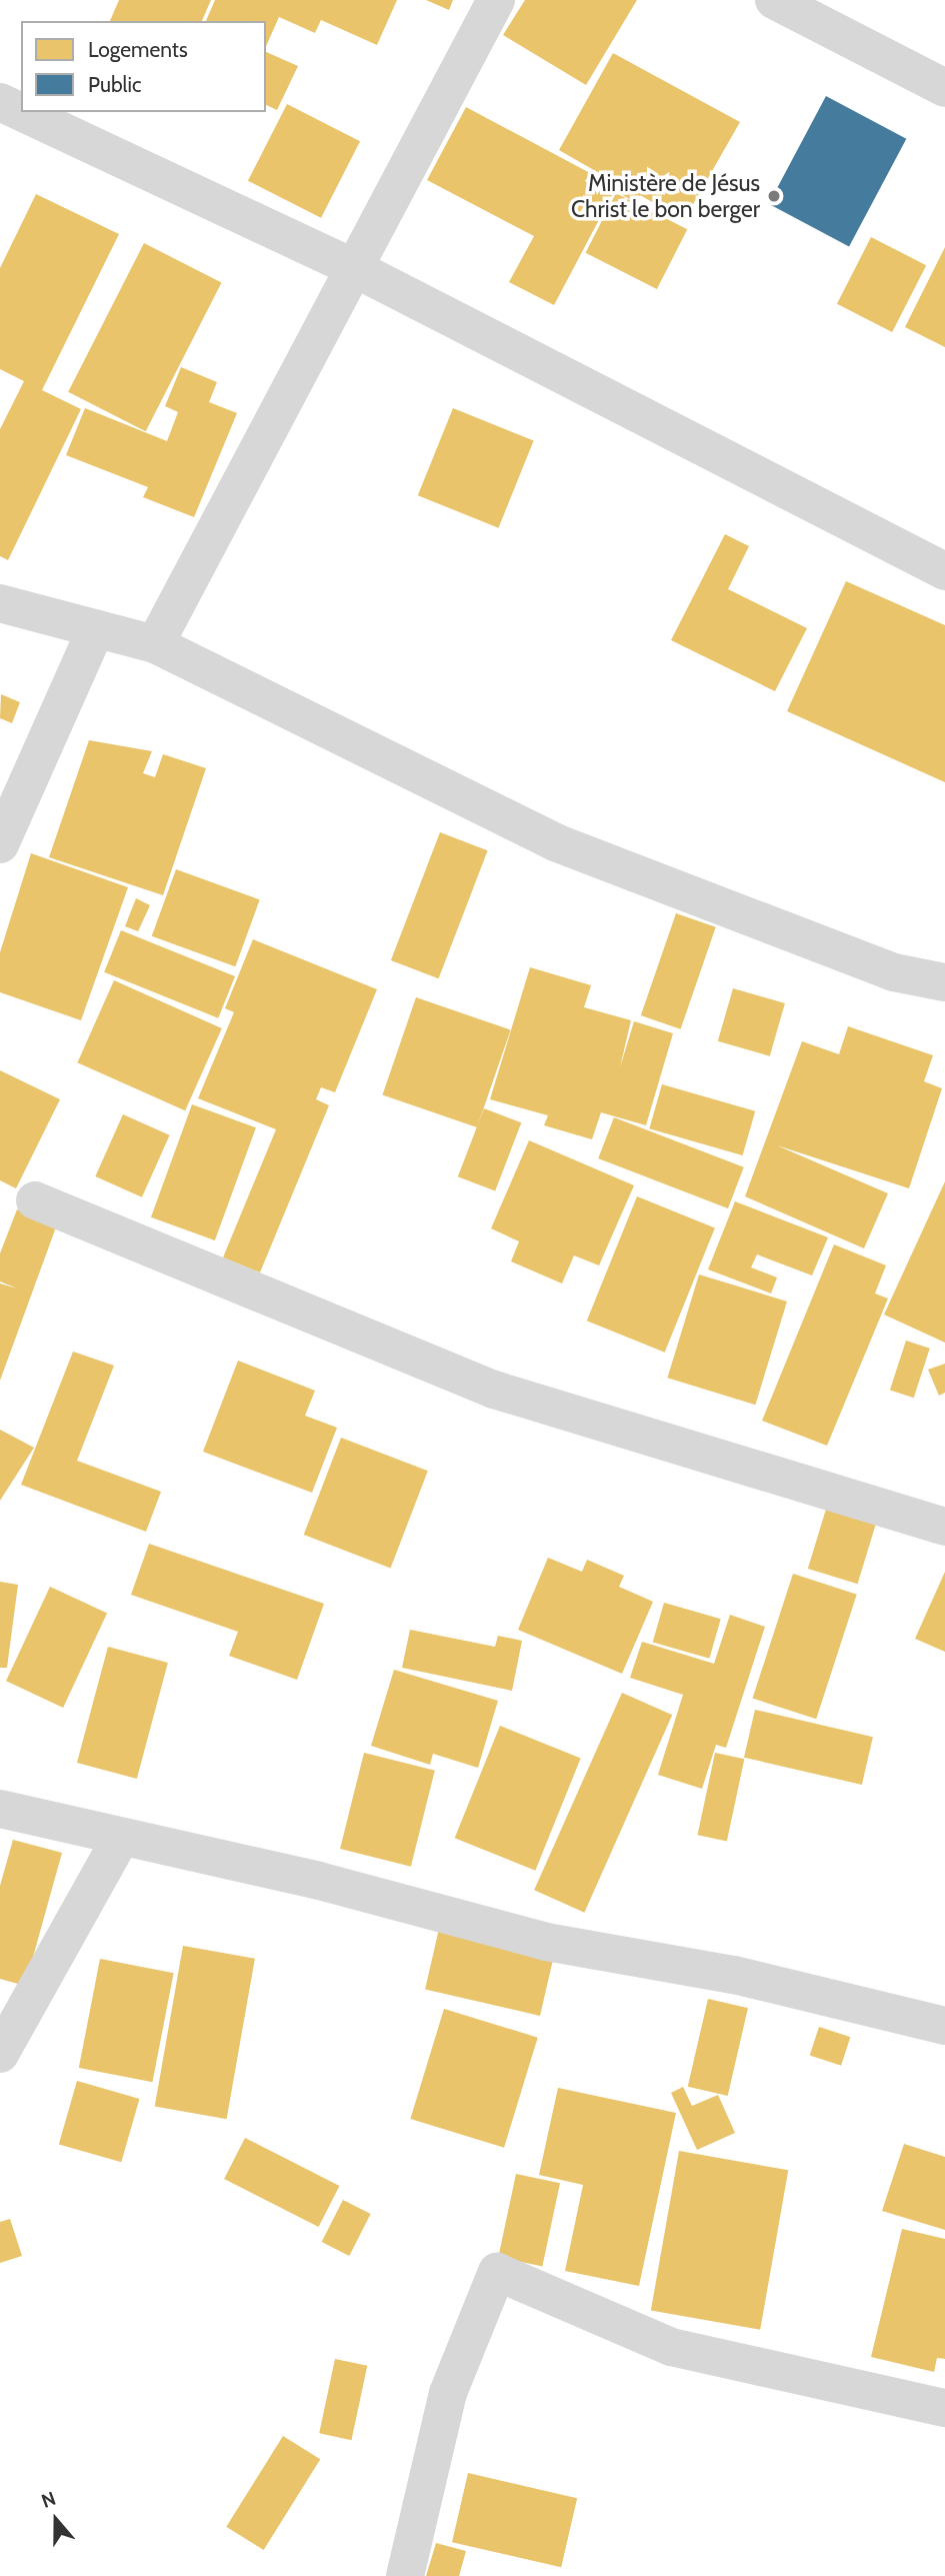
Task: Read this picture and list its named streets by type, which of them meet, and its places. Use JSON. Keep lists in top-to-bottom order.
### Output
{
  "places": ["Ministère de Jésus Christ le bon berger"],
  "legend": ["Logements", "Public"],
  "north": "top"
}
